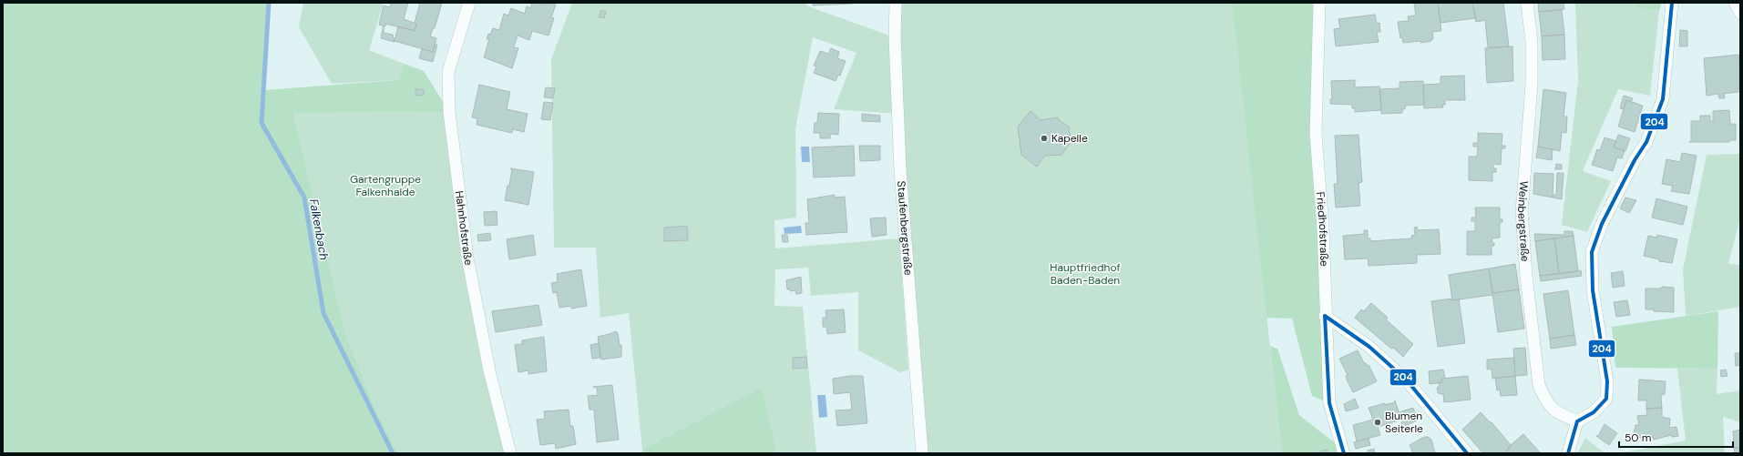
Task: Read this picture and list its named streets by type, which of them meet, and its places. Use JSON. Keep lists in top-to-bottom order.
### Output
{
  "streets": {
    "street": [
      "Weinbergstraße",
      "Hahnhofstraße",
      "Staufenbergstraße",
      "Friedhofstraße"
    ]
  },
  "water": ["Falkenbach"],
  "parks": ["Gartengruppe Falkenhalde", "Hauptfriedhof Baden-Baden"],
  "places": ["Kapelle", "Blumen Seiterle"],
  "lines": ["transit line 204"],
  "scale_bar": "50 m"
}
